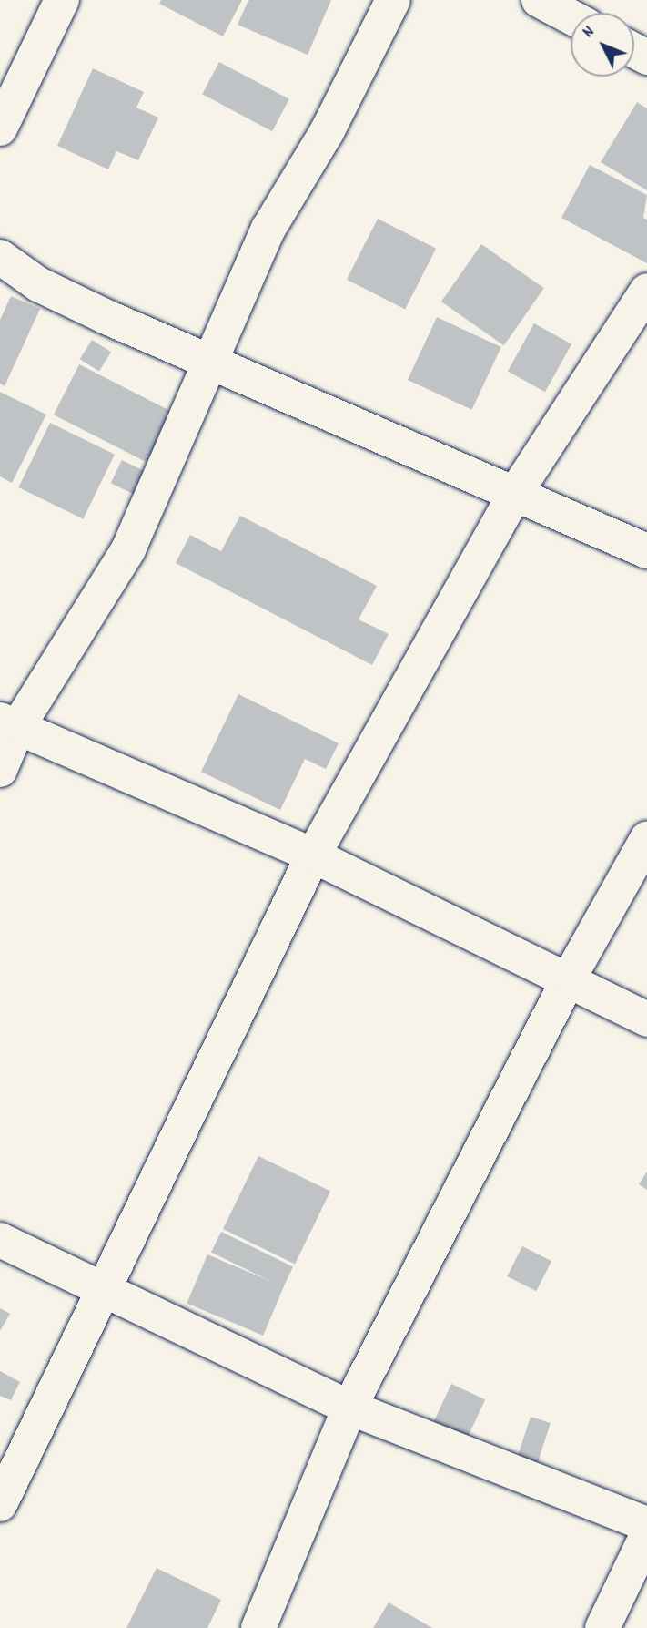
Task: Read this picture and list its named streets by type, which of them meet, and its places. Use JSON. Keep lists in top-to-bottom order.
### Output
{
  "north": "top left"
}
